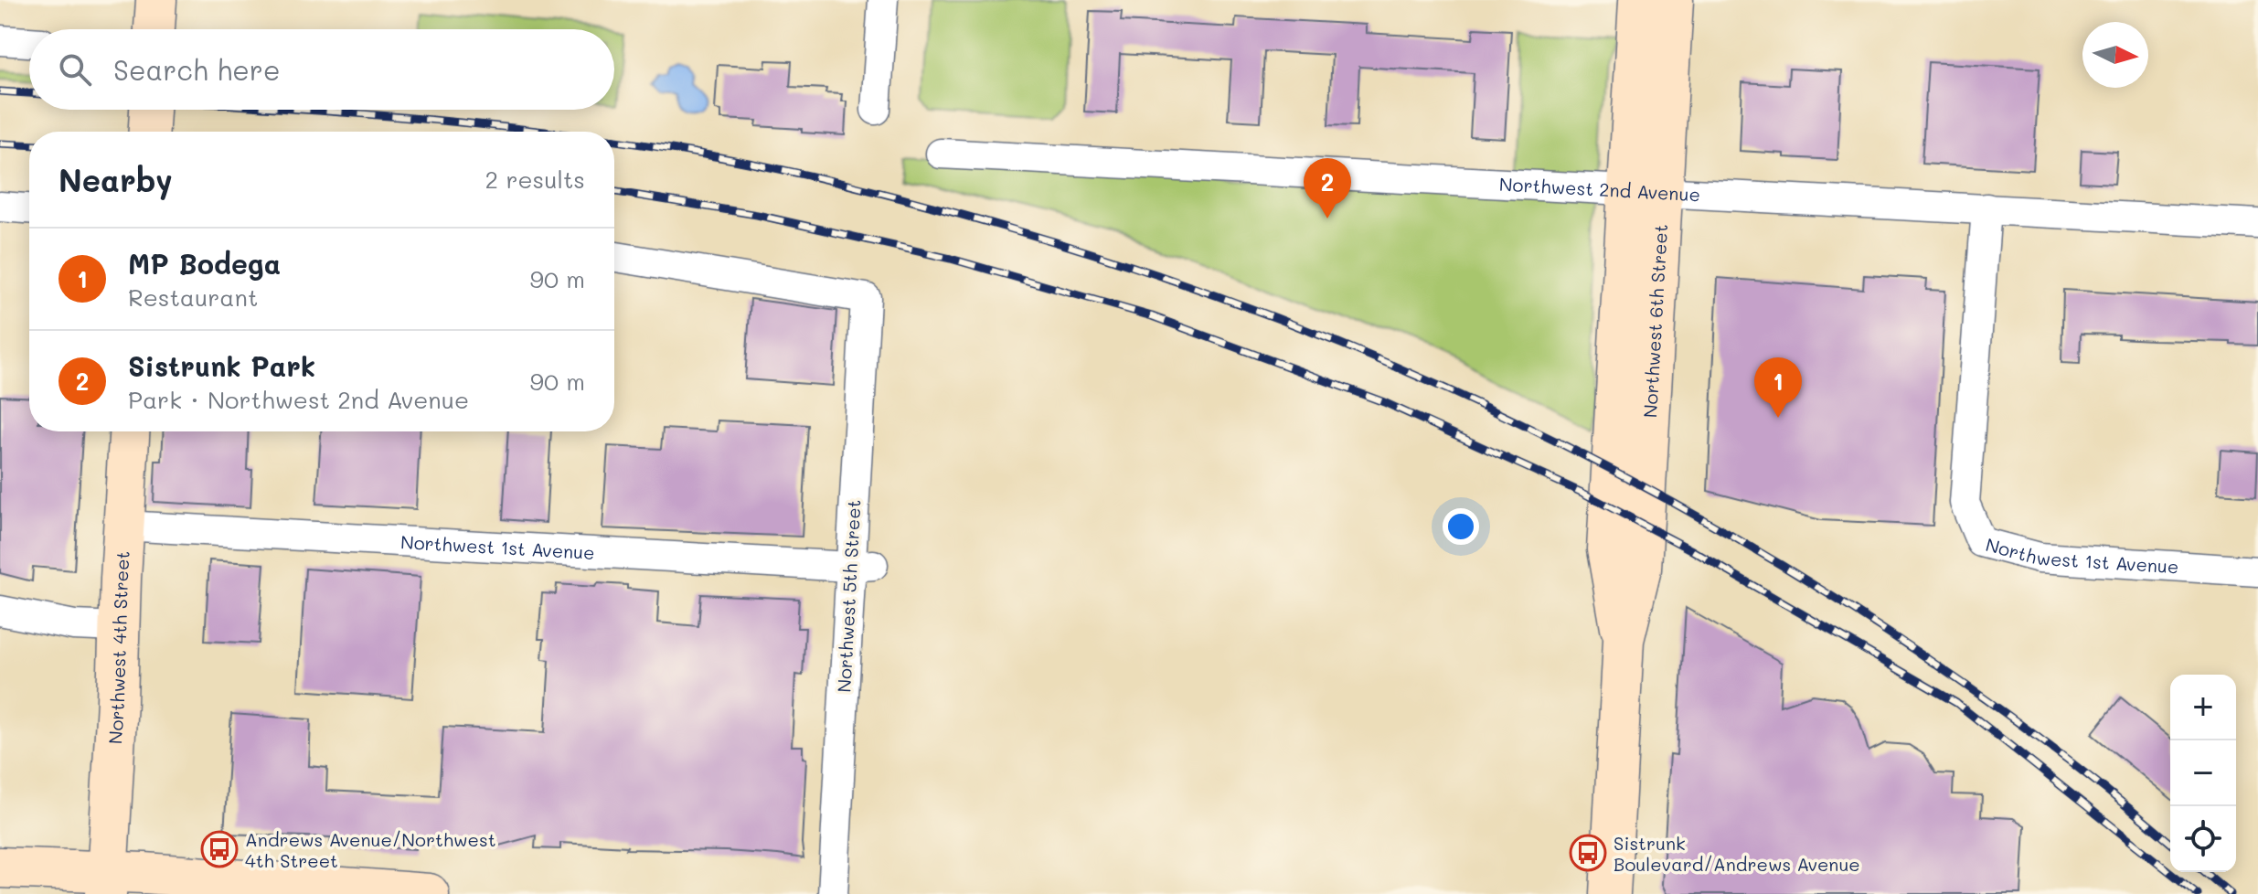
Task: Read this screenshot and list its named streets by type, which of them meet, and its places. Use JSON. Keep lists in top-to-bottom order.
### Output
{
  "streets": {
    "street": [
      "Northwest 2nd Avenue",
      "Northwest 6th Street",
      "Northwest 1st Avenue",
      "Northwest 5th Street",
      "Northwest 4th Street"
    ]
  },
  "crossings": [
    ["Northwest 2nd Avenue", "Northwest 6th Street"],
    ["Northwest 2nd Avenue", "Northwest 1st Avenue"],
    ["Northwest 1st Avenue", "Northwest 5th Street"],
    ["Northwest 1st Avenue", "Northwest 4th Street"]
  ],
  "places": {
    "bus stop": ["Andrews Avenue/Northwest 4th Street", "Sistrunk Boulevard/Andrews Avenue"]
  },
  "north": "right",
  "page": {
    "search": "Search here",
    "heading": ["Nearby", "2 results"],
    "pins": ["2", "1"],
    "list": [
      {
        "mark": "1",
        "name": "MP Bodega",
        "note": "Restaurant",
        "value": "90 m"
      },
      {
        "mark": "2",
        "name": "Sistrunk Park",
        "note": "Park · Northwest 2nd Avenue",
        "value": "90 m"
      }
    ],
    "map_buttons": ["+", "−"]
  }
}
